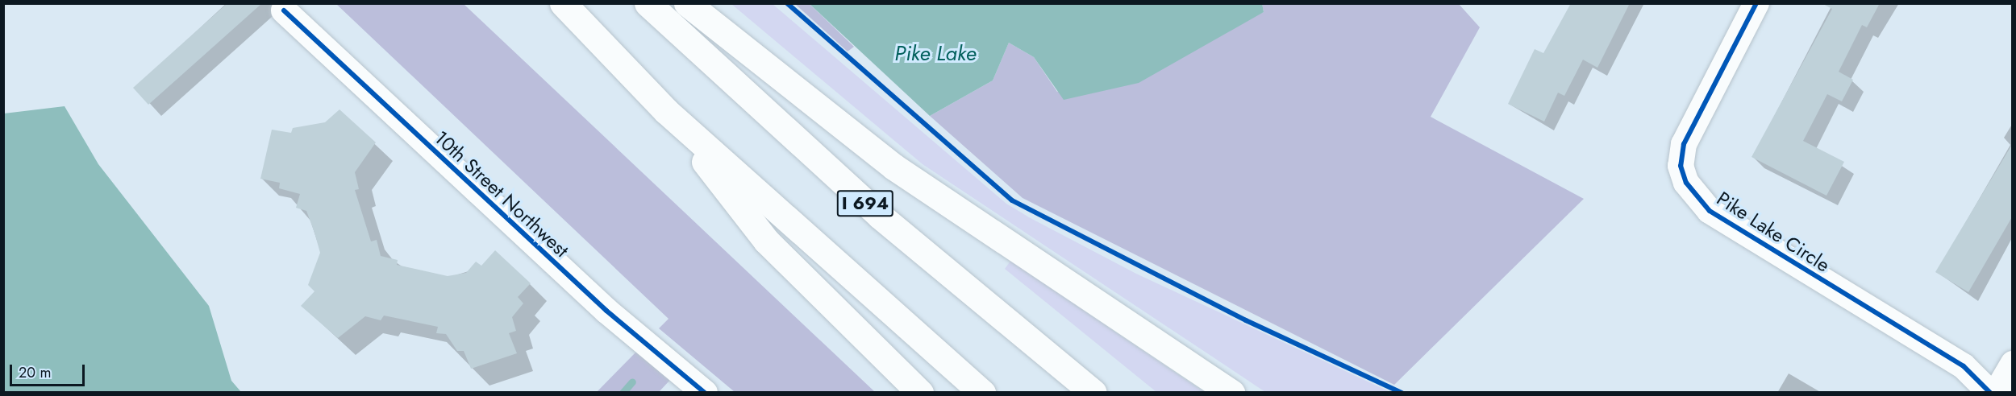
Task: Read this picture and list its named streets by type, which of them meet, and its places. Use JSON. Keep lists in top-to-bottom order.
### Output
{
  "streets": {
    "main road": ["I 694"],
    "street": ["10th Street Northwest", "Pike Lake Circle"]
  },
  "water": ["Pike Lake"],
  "scale_bar": "20 m"
}
